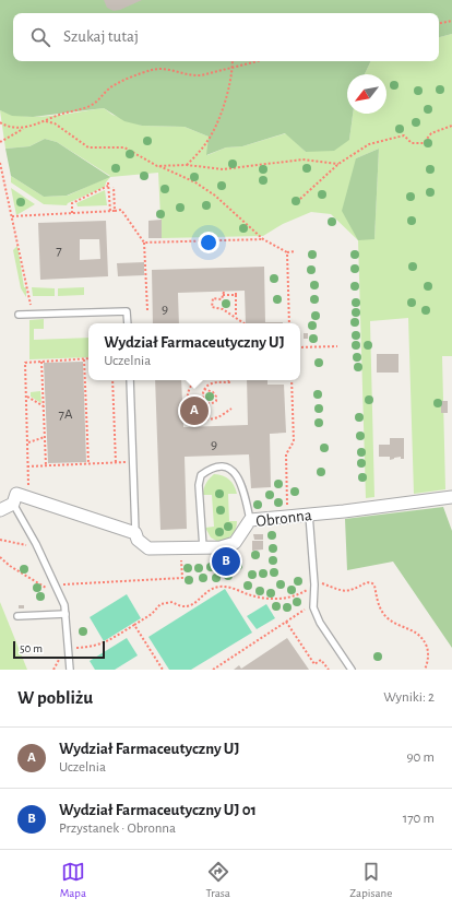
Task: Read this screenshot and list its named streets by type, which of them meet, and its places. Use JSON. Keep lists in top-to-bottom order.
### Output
{
  "streets": {
    "street": ["Obronna"]
  },
  "house_numbers": [
    "7",
    "9",
    "7A",
    "9"
  ],
  "scale_bar": "50 m",
  "north": "bottom left",
  "page": {
    "search": "Szukaj tutaj",
    "popup": ["Wydział Farmaceutyczny UJ", "Uczelnia"],
    "pins": ["A", "B"],
    "scale": "50 m",
    "heading": ["W pobliżu", "Wyniki: 2"],
    "list": [
      {
        "mark": "A",
        "name": "Wydział Farmaceutyczny UJ",
        "note": "Uczelnia",
        "value": "90 m"
      },
      {
        "mark": "B",
        "name": "Wydział Farmaceutyczny UJ 01",
        "note": "Przystanek · Obronna",
        "value": "170 m"
      }
    ],
    "nav": ["Mapa", "Trasa", "Zapisane"]
  }
}
